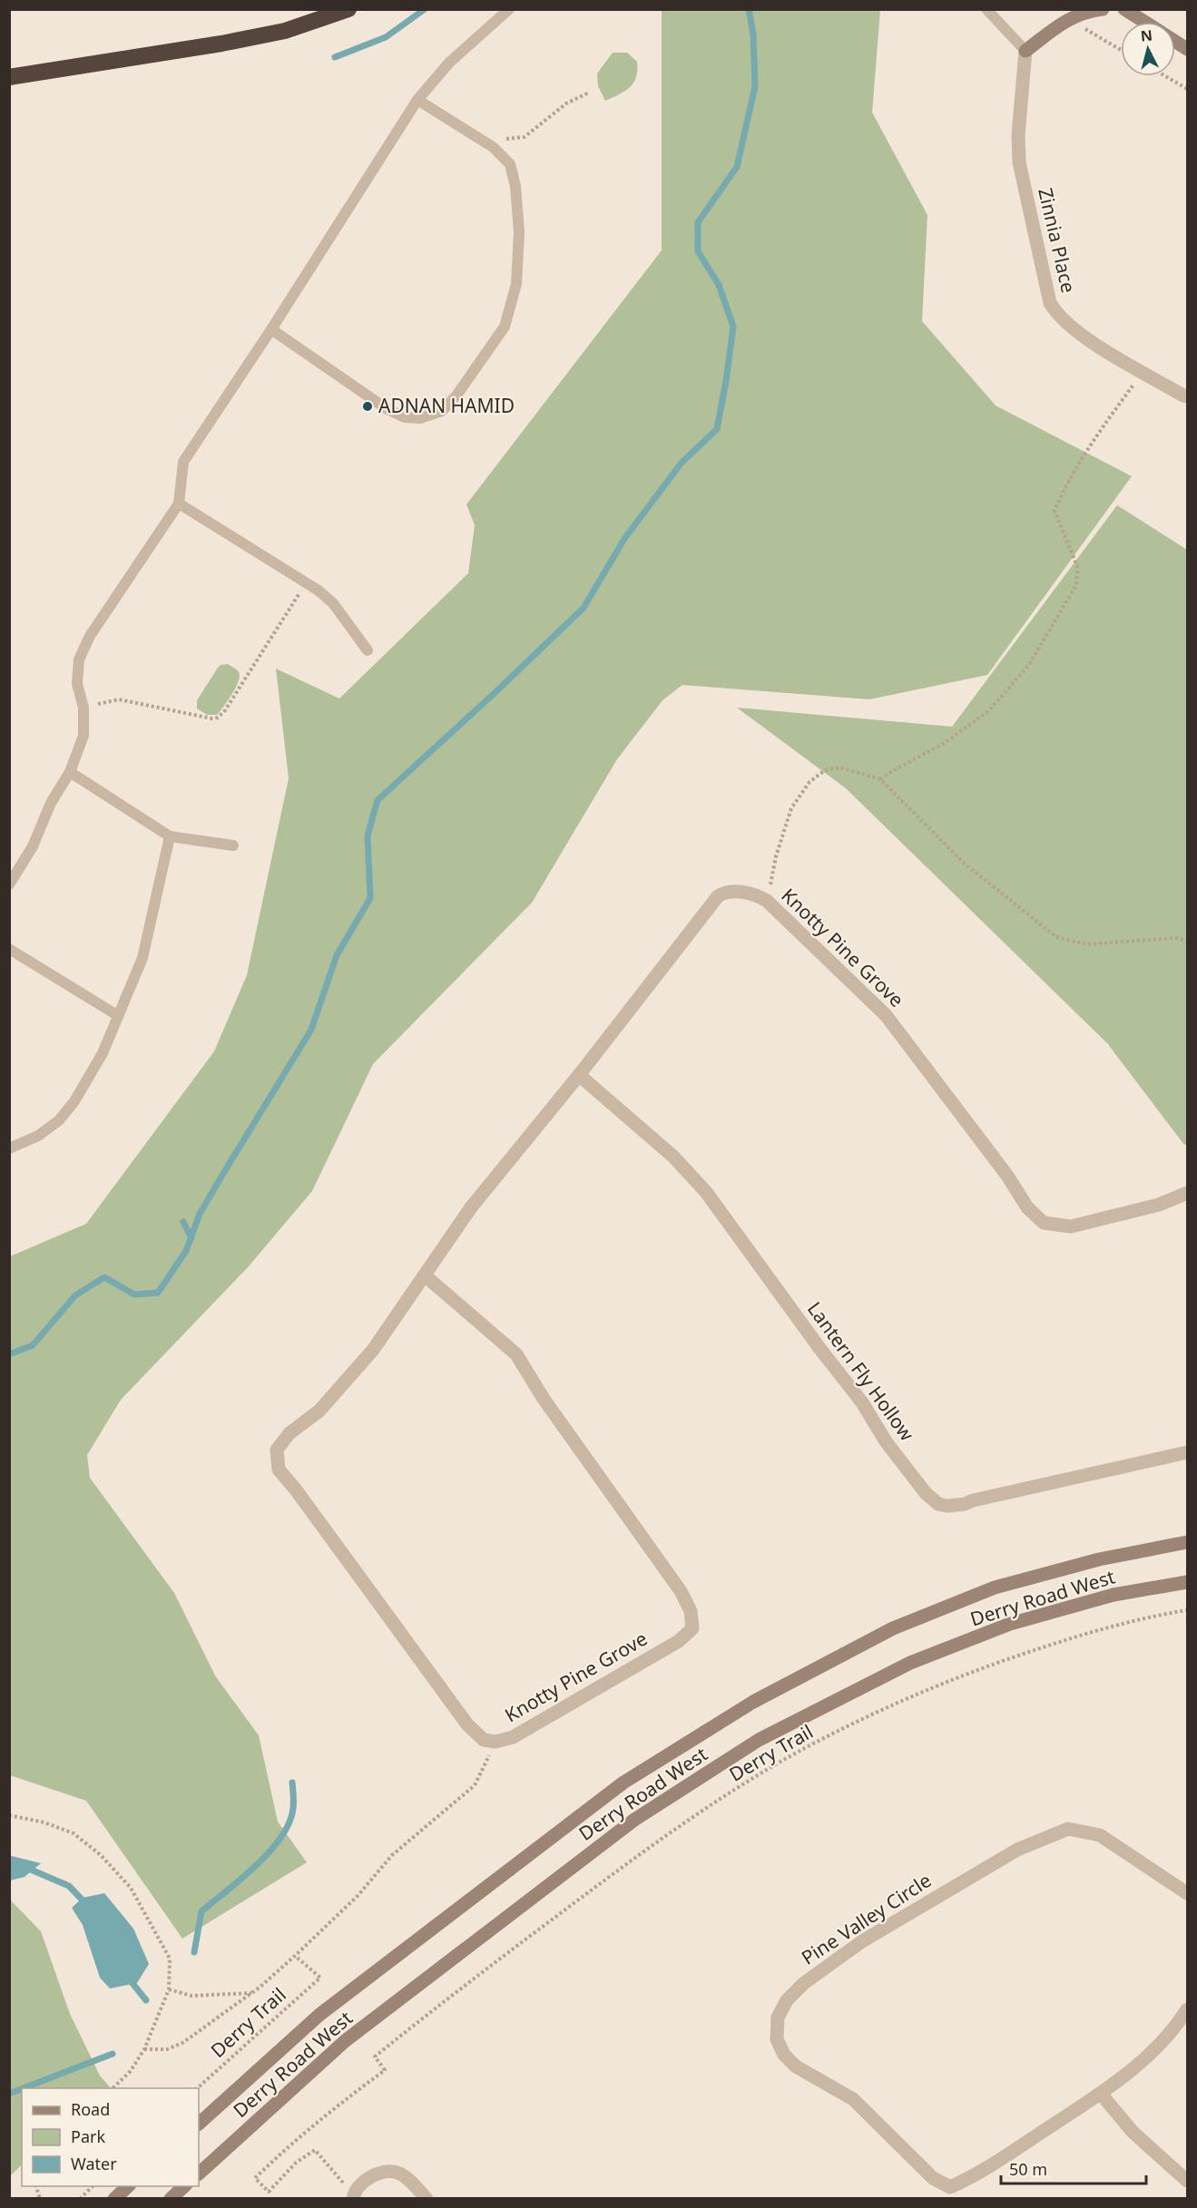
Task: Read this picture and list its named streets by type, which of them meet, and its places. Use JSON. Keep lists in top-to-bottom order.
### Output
{
  "streets": {
    "main road": ["Derry Road West"],
    "street": [
      "Zinnia Place",
      "Knotty Pine Grove",
      "Lantern Fly Hollow",
      "Pine Valley Circle"
    ],
    "path": ["Derry Trail"]
  },
  "crossings": [
    ["Knotty Pine Grove", "Lantern Fly Hollow"]
  ],
  "places": ["ADNAN HAMID"],
  "legend": ["Road", "Park", "Water"],
  "scale_bar": "50 m",
  "north": "top"
}
